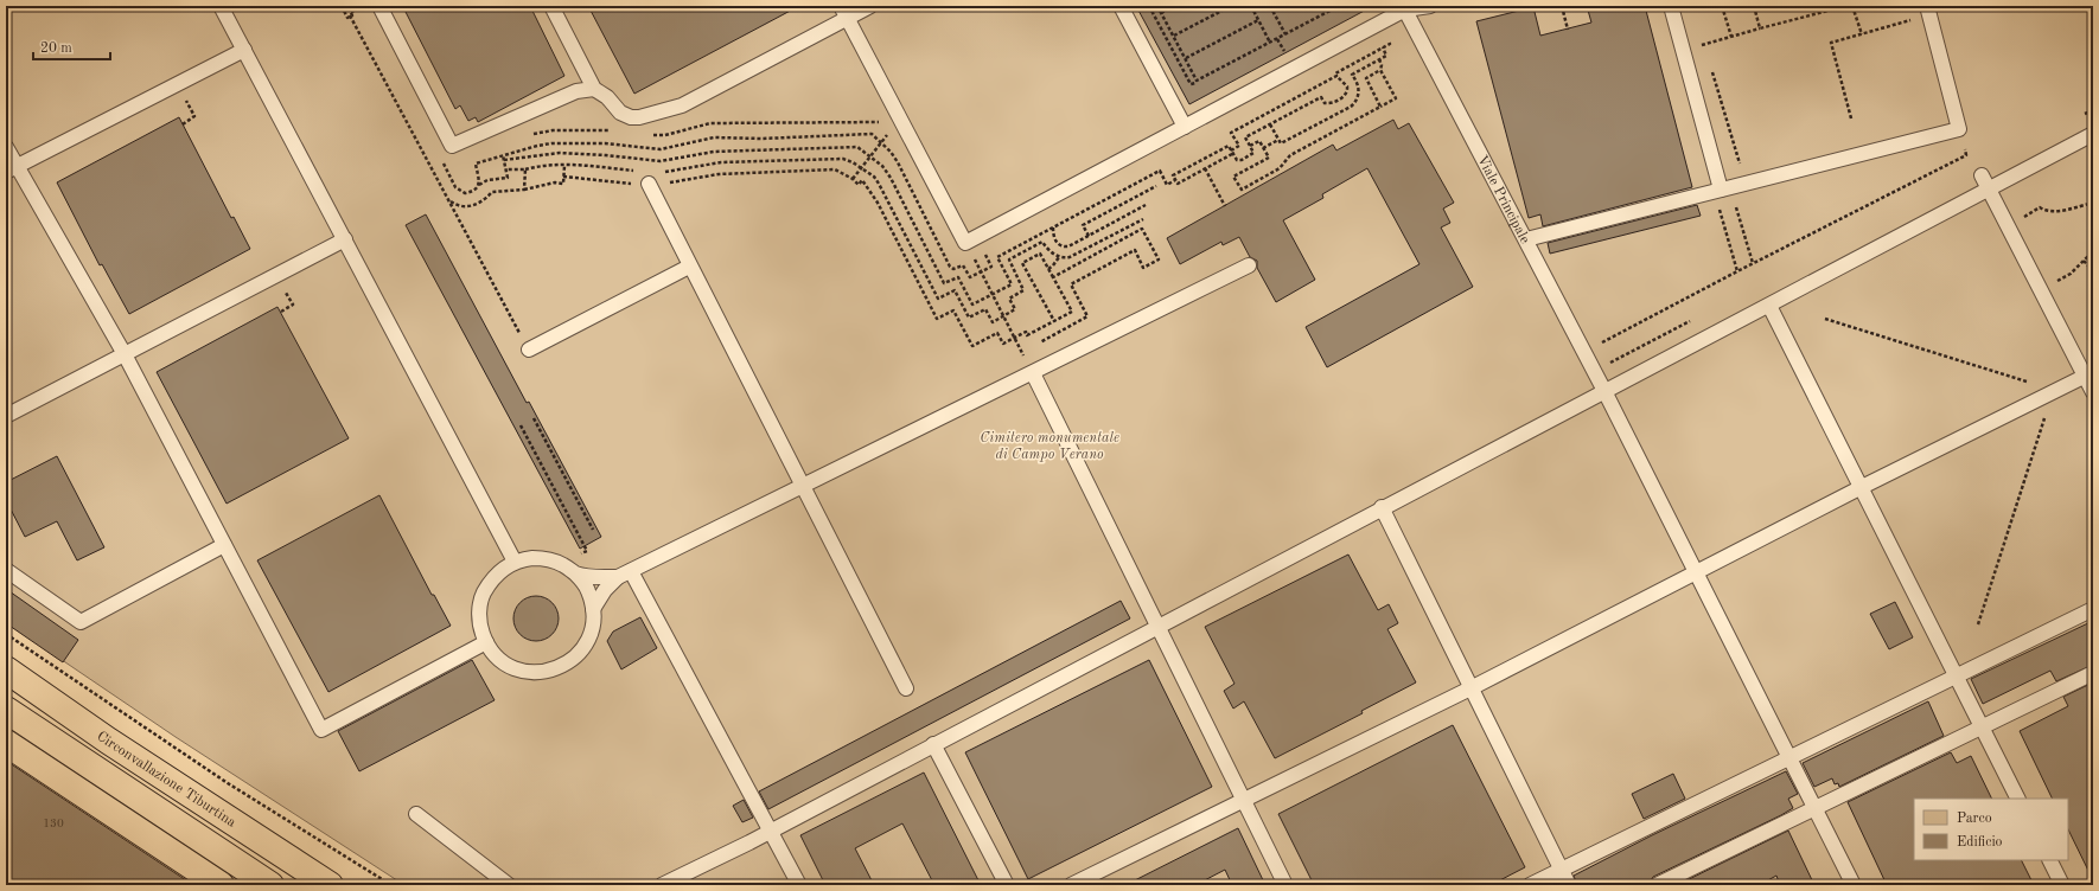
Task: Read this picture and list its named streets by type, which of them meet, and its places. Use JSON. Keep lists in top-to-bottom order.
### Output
{
  "streets": {
    "highway": ["Circonvallazione Tiburtina"],
    "lane": ["Viale Principale"]
  },
  "parks": ["Cimitero monumentale di Campo Verano"],
  "house_numbers": ["130"],
  "legend": ["Parco", "Edificio"],
  "scale_bar": "20 m"
}
